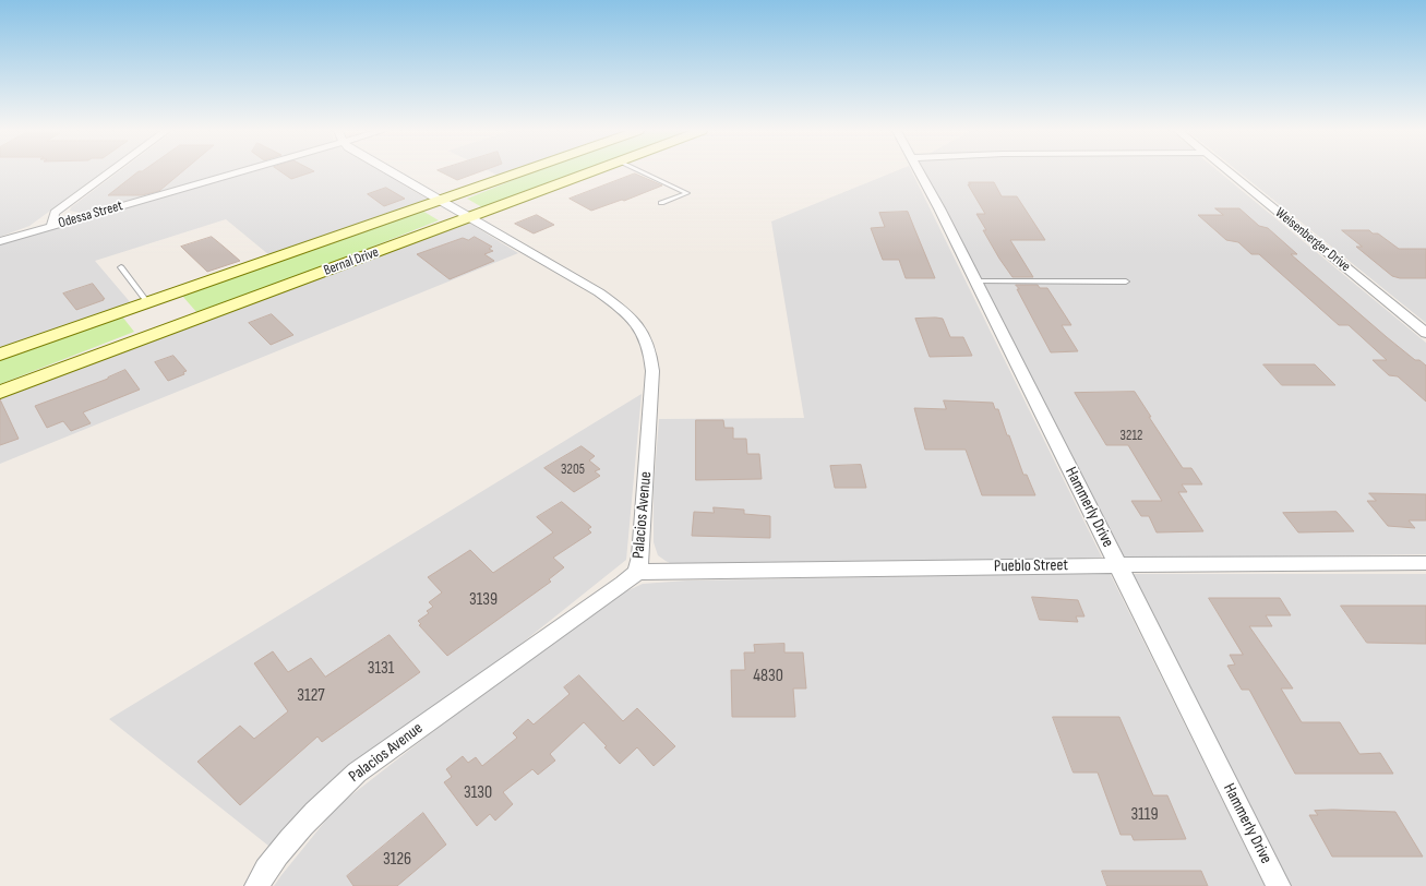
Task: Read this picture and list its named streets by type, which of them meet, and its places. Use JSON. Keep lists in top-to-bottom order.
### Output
{
  "streets": {
    "street": [
      "Odessa Street",
      "Weisenberger Drive",
      "Bernal Drive",
      "Hammerly Drive",
      "Palacios Avenue",
      "Pueblo Street"
    ]
  },
  "crossings": [
    ["Bernal Drive", "Palacios Avenue"],
    ["Hammerly Drive", "Pueblo Street"],
    ["Palacios Avenue", "Pueblo Street"]
  ],
  "house_numbers": [
    "3212",
    "3205",
    "3139",
    "3131",
    "4830",
    "3127",
    "3130",
    "3119",
    "3126"
  ]
}
